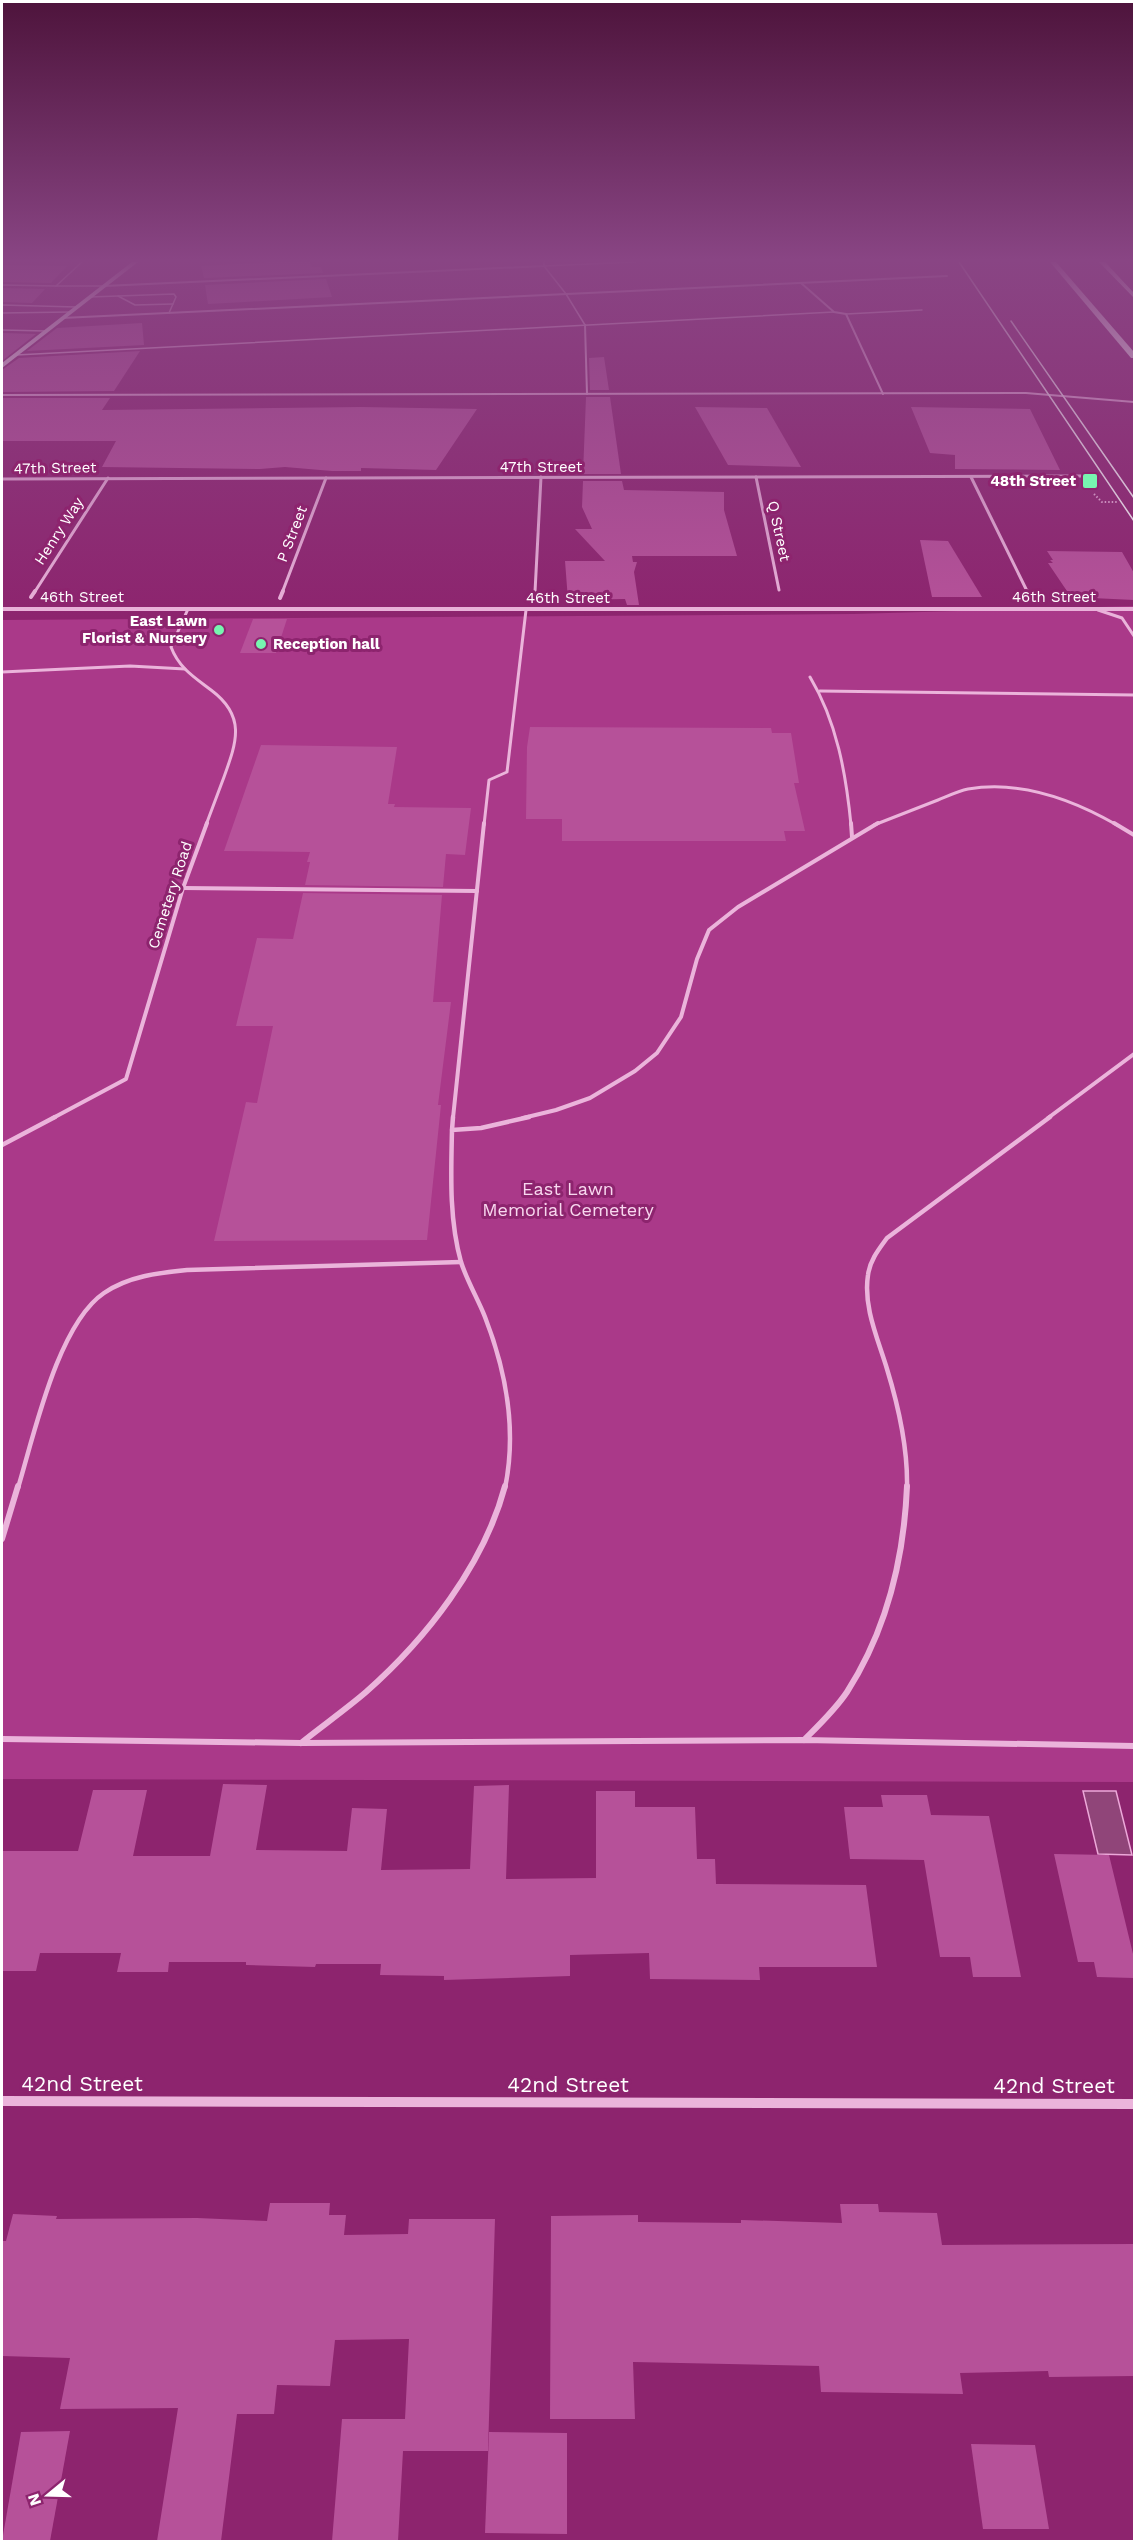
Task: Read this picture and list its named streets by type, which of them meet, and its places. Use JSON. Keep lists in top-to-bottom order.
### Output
{
  "streets": {
    "street": [
      "47th Street",
      "Henry Way",
      "Q Street",
      "P Street",
      "46th Street",
      "42nd Street"
    ],
    "lane": ["Cemetery Road"]
  },
  "crossings": [
    ["47th Street", "Henry Way"],
    ["47th Street", "Q Street"],
    ["47th Street", "P Street"],
    ["46th Street", "Cemetery Road"]
  ],
  "parks": ["East Lawn Memorial Cemetery"],
  "places": {
    "transit": ["48th Street"],
    "other": ["East Lawn Florist & Nursery", "Reception hall"]
  },
  "north": "left"
}
